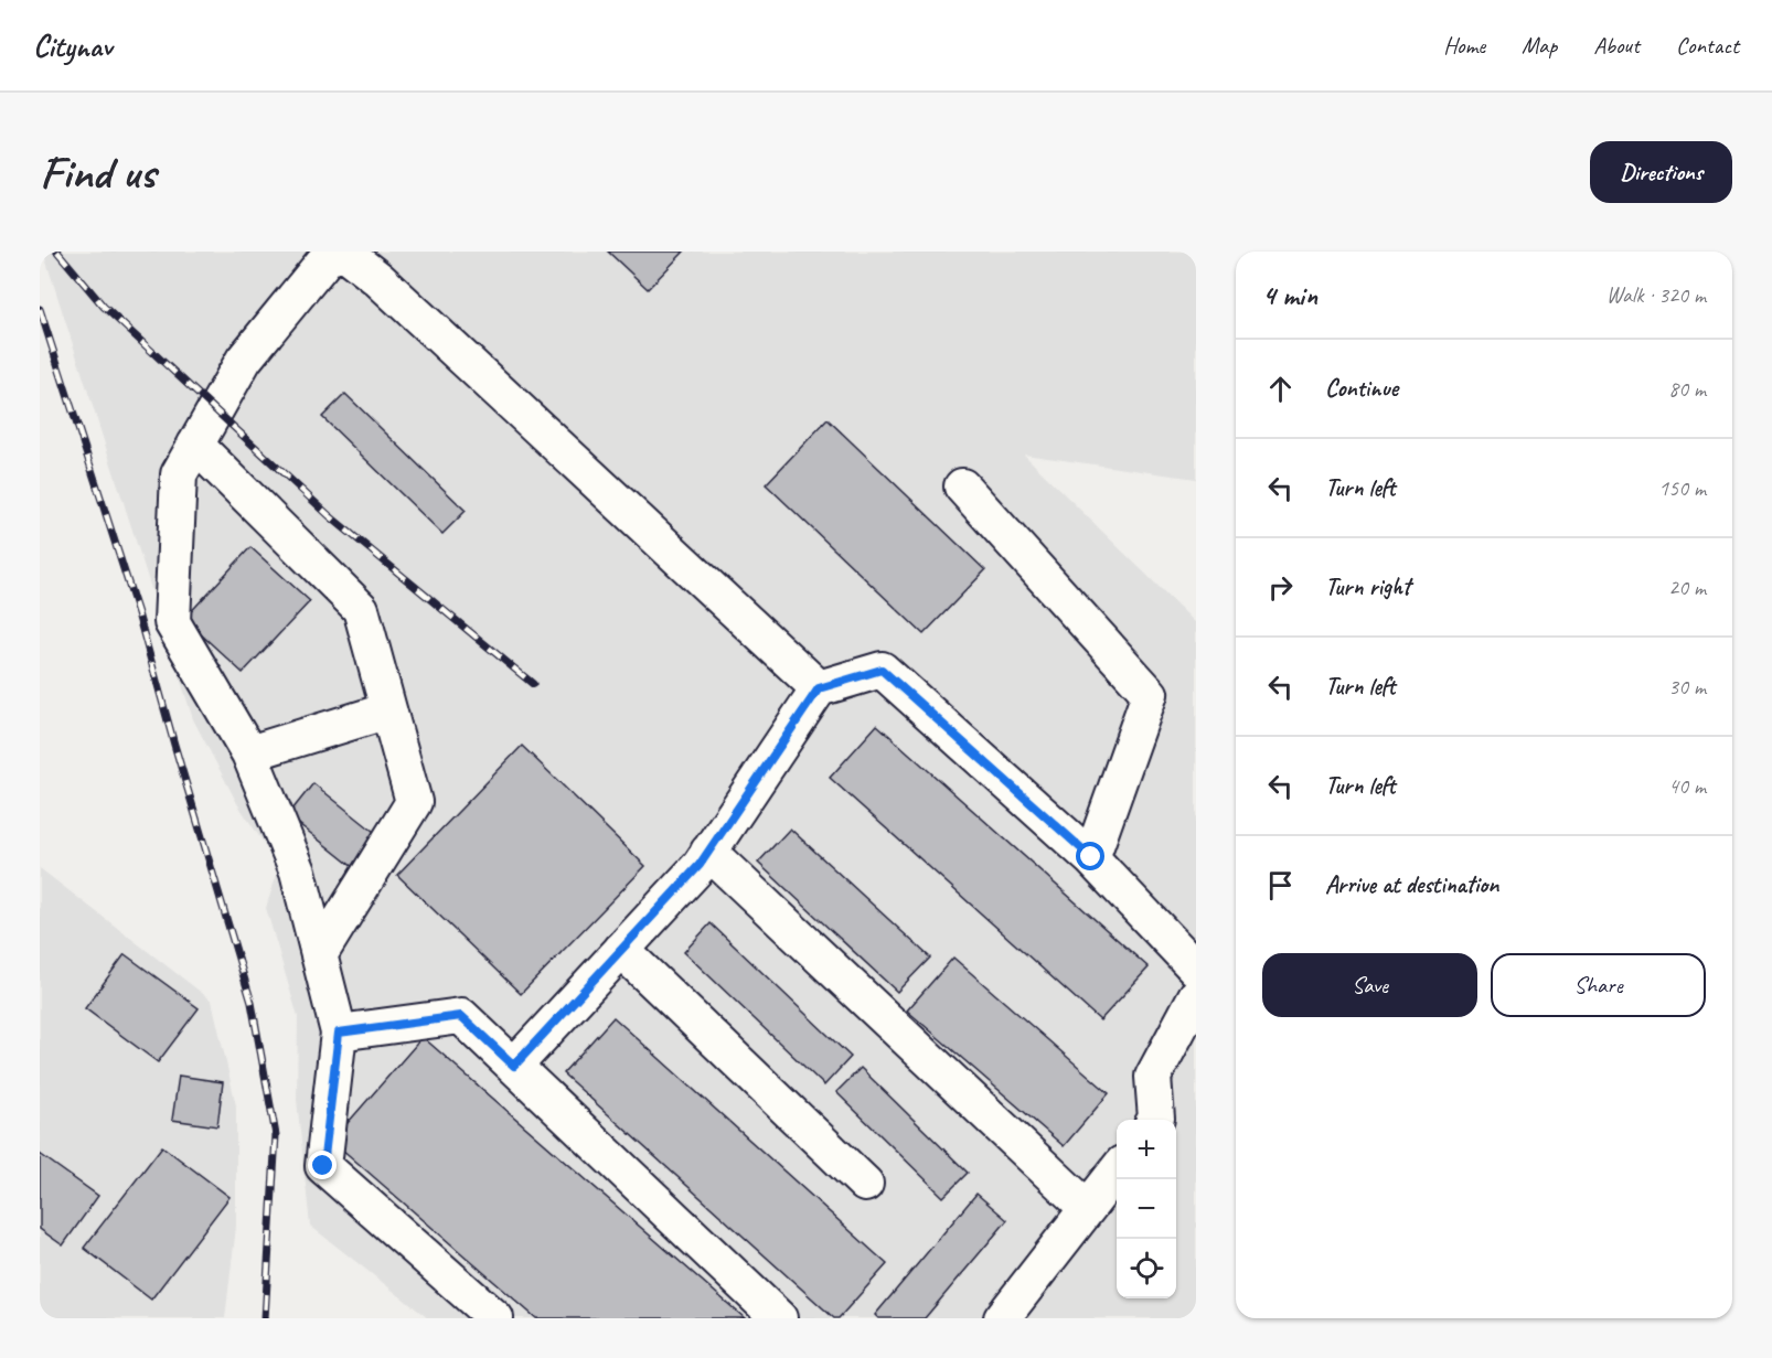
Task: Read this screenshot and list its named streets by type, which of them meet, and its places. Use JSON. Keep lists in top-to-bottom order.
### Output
{
  "page": {
    "header": "Citynav",
    "nav": [
      "Home",
      "Map",
      "About",
      "Contact"
    ],
    "buttons": [
      "Directions",
      ["Save", "Share"]
    ],
    "title": "Find us",
    "heading": ["4 min", "Walk · 320 m"],
    "list": [
      ["Continue", "80 m"],
      ["Turn left", "150 m"],
      ["Turn right", "20 m"],
      ["Turn left", "30 m"],
      ["Turn left", "40 m"],
      "Arrive at destination"
    ],
    "map_buttons": ["+", "−"]
  }
}
